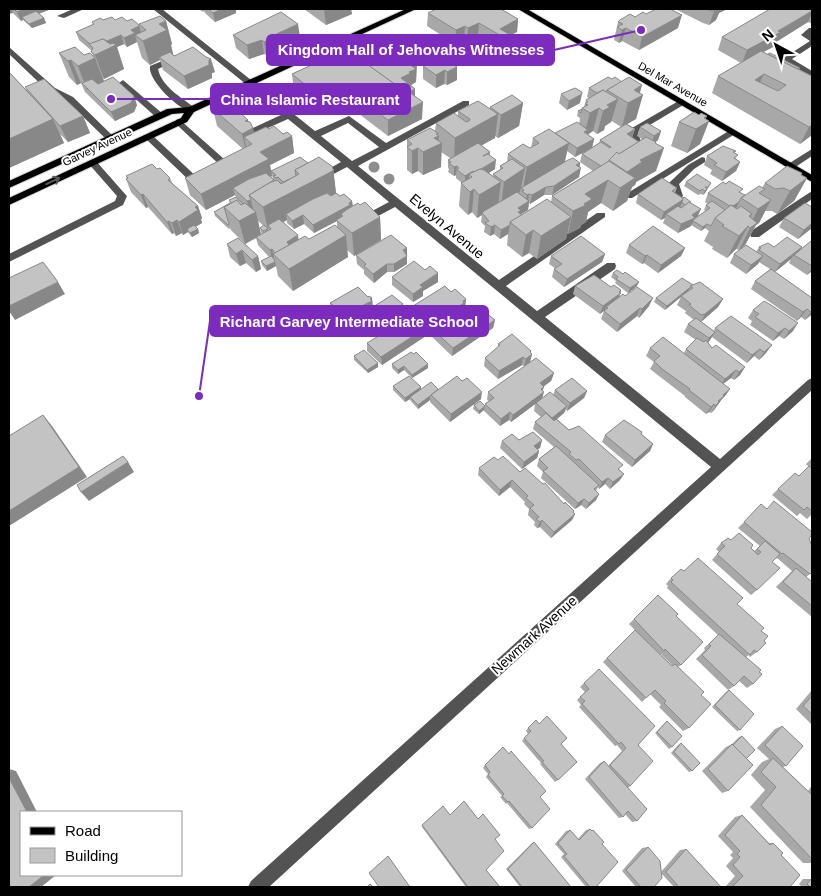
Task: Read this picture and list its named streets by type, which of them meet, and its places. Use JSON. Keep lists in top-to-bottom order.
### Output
{
  "streets": {
    "main road": ["Del Mar Avenue", "Garvey Avenue"],
    "street": ["Evelyn Avenue", "Newmark Avenue"]
  },
  "crossings": [
    ["Garvey Avenue", "Evelyn Avenue"],
    ["Evelyn Avenue", "Newmark Avenue"]
  ],
  "places": ["Kingdom Hall of Jehovahs Witnesses", "China Islamic Restaurant", "Richard Garvey Intermediate School"],
  "legend": ["Road", "Building"],
  "north": "top left"
}
